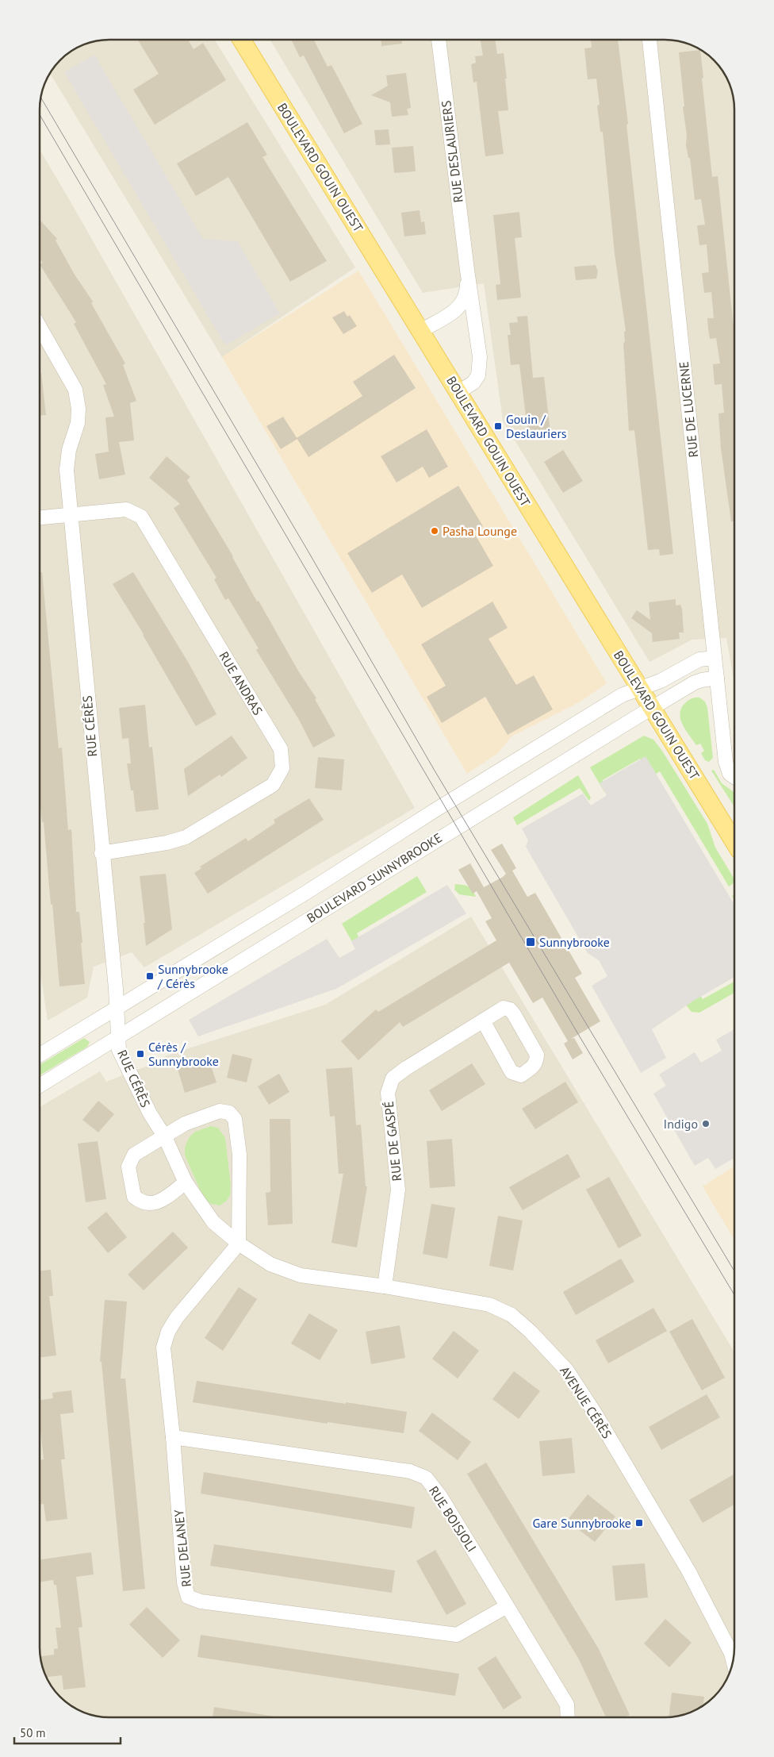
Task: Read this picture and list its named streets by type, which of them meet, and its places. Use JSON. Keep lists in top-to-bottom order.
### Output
{
  "streets": {
    "main road": ["BOULEVARD GOUIN OUEST"],
    "street": [
      "RUE DESLAURIERS",
      "RUE DE LUCERNE",
      "RUE ANDRAS",
      "RUE CÉRÈS",
      "BOULEVARD SUNNYBROOKE",
      "RUE DE GASPÉ",
      "AVENUE CÉRÈS",
      "RUE BOISJOLI",
      "RUE DELANEY"
    ]
  },
  "crossings": [
    ["RUE DESLAURIERS", "BOULEVARD GOUIN OUEST"],
    ["BOULEVARD GOUIN OUEST", "BOULEVARD SUNNYBROOKE"],
    ["RUE DE LUCERNE", "BOULEVARD SUNNYBROOKE"],
    ["RUE ANDRAS", "RUE CÉRÈS"],
    ["RUE CÉRÈS", "BOULEVARD SUNNYBROOKE"],
    ["RUE CÉRÈS", "AVENUE CÉRÈS"],
    ["RUE CÉRÈS", "RUE DELANEY"],
    ["RUE DE GASPÉ", "AVENUE CÉRÈS"],
    ["AVENUE CÉRÈS", "RUE DELANEY"],
    ["RUE BOISJOLI", "RUE DELANEY"]
  ],
  "places": {
    "transit": [
      "Gouin / Deslauriers",
      "Sunnybrooke",
      "Sunnybrooke / Cérès",
      "Cérès / Sunnybrooke",
      "Gare Sunnybrooke"
    ],
    "other": ["Pasha Lounge", "Indigo"]
  },
  "scale_bar": "50 m"
}
